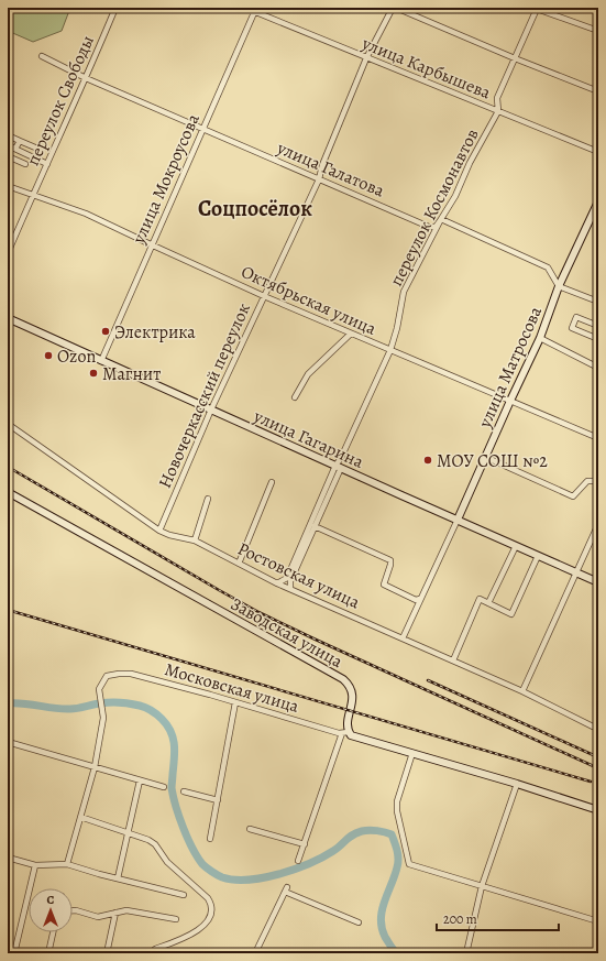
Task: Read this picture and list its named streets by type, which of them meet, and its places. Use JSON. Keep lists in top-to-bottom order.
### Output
{
  "streets": {
    "main road": ["улица Матросова", "улица Гагарина", "Заводская улица"],
    "street": [
      "улица Карбышева",
      "переулок Свободы",
      "улица Галатова",
      "улица Мокроусова",
      "переулок Космонавтов",
      "Октябрьская улица",
      "Новочеркасский переулок",
      "Ростовская улица",
      "Московская улица"
    ]
  },
  "crossings": [
    ["улица Карбышева", "улица Мокроусова"],
    ["улица Карбышева", "переулок Космонавтов"],
    ["улица Карбышева", "Новочеркасский переулок"],
    ["переулок Свободы", "улица Галатова"],
    ["переулок Свободы", "Октябрьская улица"],
    ["улица Галатова", "улица Мокроусова"],
    ["улица Галатова", "переулок Космонавтов"],
    ["улица Галатова", "Новочеркасский переулок"],
    ["улица Мокроусова", "Октябрьская улица"],
    ["улица Мокроусова", "улица Гагарина"],
    ["переулок Космонавтов", "Октябрьская улица"],
    ["переулок Космонавтов", "улица Гагарина"],
    ["переулок Космонавтов", "Ростовская улица"],
    ["Октябрьская улица", "улица Матросова"],
    ["Октябрьская улица", "Новочеркасский переулок"],
    ["улица Матросова", "улица Гагарина"],
    ["улица Матросова", "Ростовская улица"],
    ["Новочеркасский переулок", "улица Гагарина"],
    ["Новочеркасский переулок", "Ростовская улица"],
    ["Заводская улица", "Московская улица"]
  ],
  "districts": ["Соцпосёлок"],
  "places": [
    "Электрика",
    "Ozon",
    "Магнит",
    "МОУ СОШ №2"
  ],
  "scale_bar": "200 m",
  "north": "top"
}
